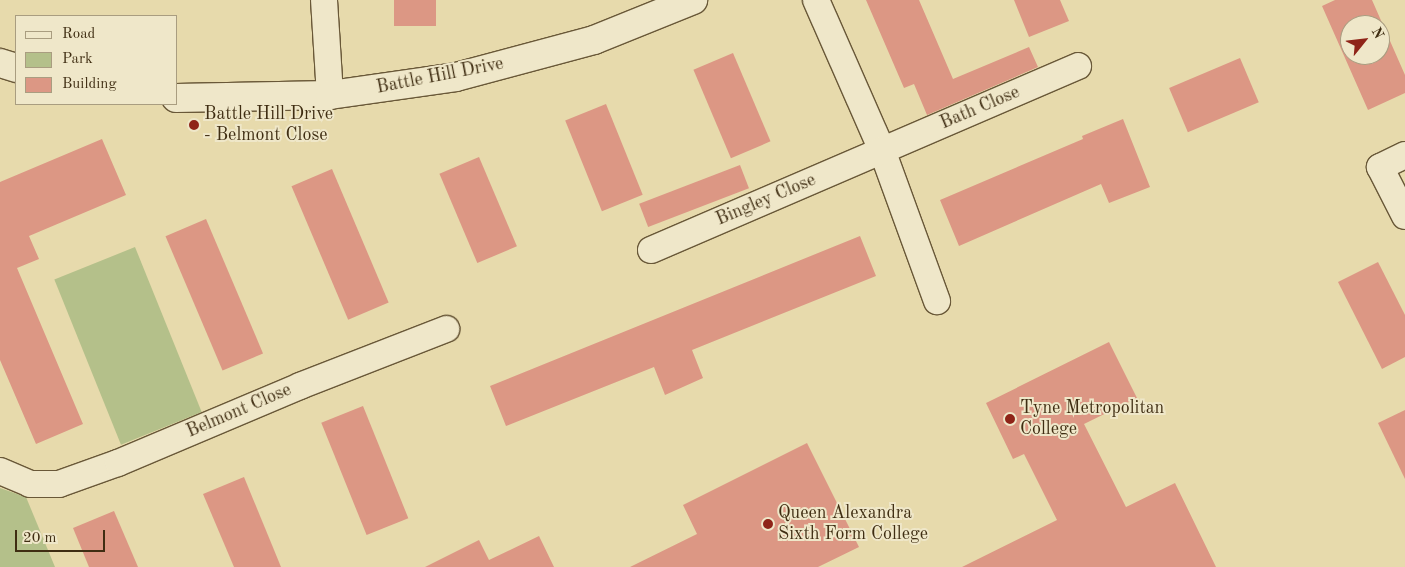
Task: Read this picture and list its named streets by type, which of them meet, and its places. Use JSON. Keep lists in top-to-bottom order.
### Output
{
  "streets": {
    "street": [
      "Battle Hill Drive",
      "Bath Close",
      "Bingley Close",
      "Belmont Close"
    ]
  },
  "crossings": [
    ["Bath Close", "Bingley Close"]
  ],
  "places": ["Battle Hill Drive - Belmont Close", "Tyne Metropolitan College", "Queen Alexandra Sixth Form College"],
  "legend": ["Road", "Park", "Building"],
  "scale_bar": "20 m",
  "north": "top right"
}
